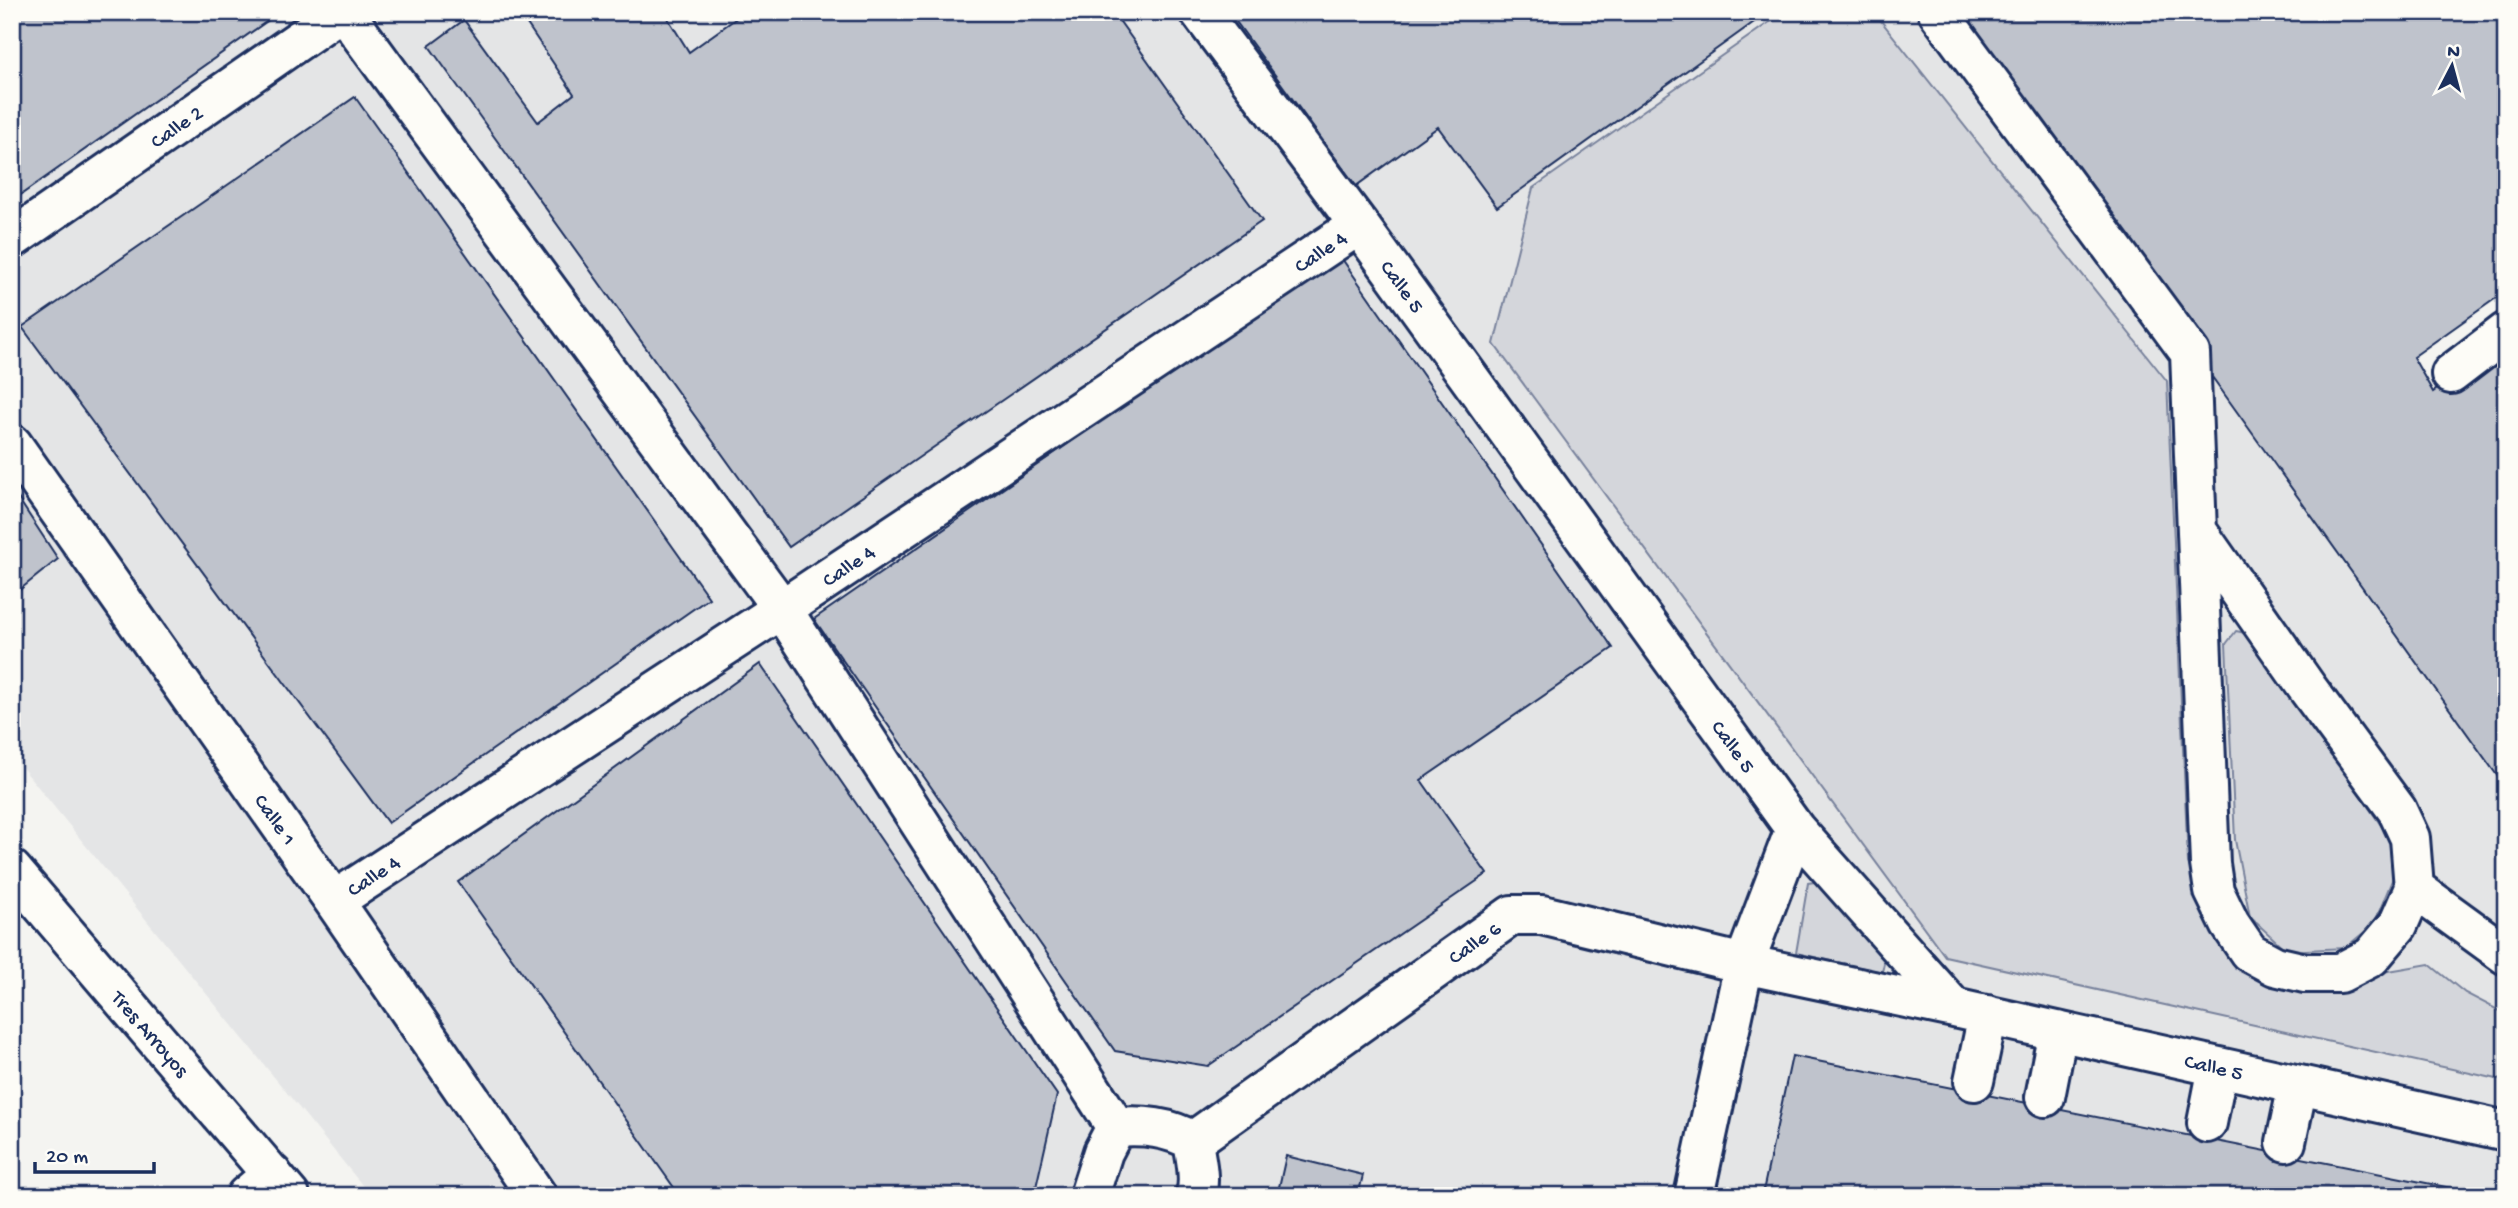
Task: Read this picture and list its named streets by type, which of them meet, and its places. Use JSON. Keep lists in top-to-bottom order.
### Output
{
  "streets": {
    "street": [
      "Calle 2",
      "Calle 4",
      "Calle 5",
      "Calle 1",
      "Calle 6",
      "Tres Arroyos"
    ]
  },
  "crossings": [
    ["Calle 4", "Calle 5"],
    ["Calle 4", "Calle 1"],
    ["Calle 5", "Calle 6"]
  ],
  "scale_bar": "20 m",
  "north": "top"
}
